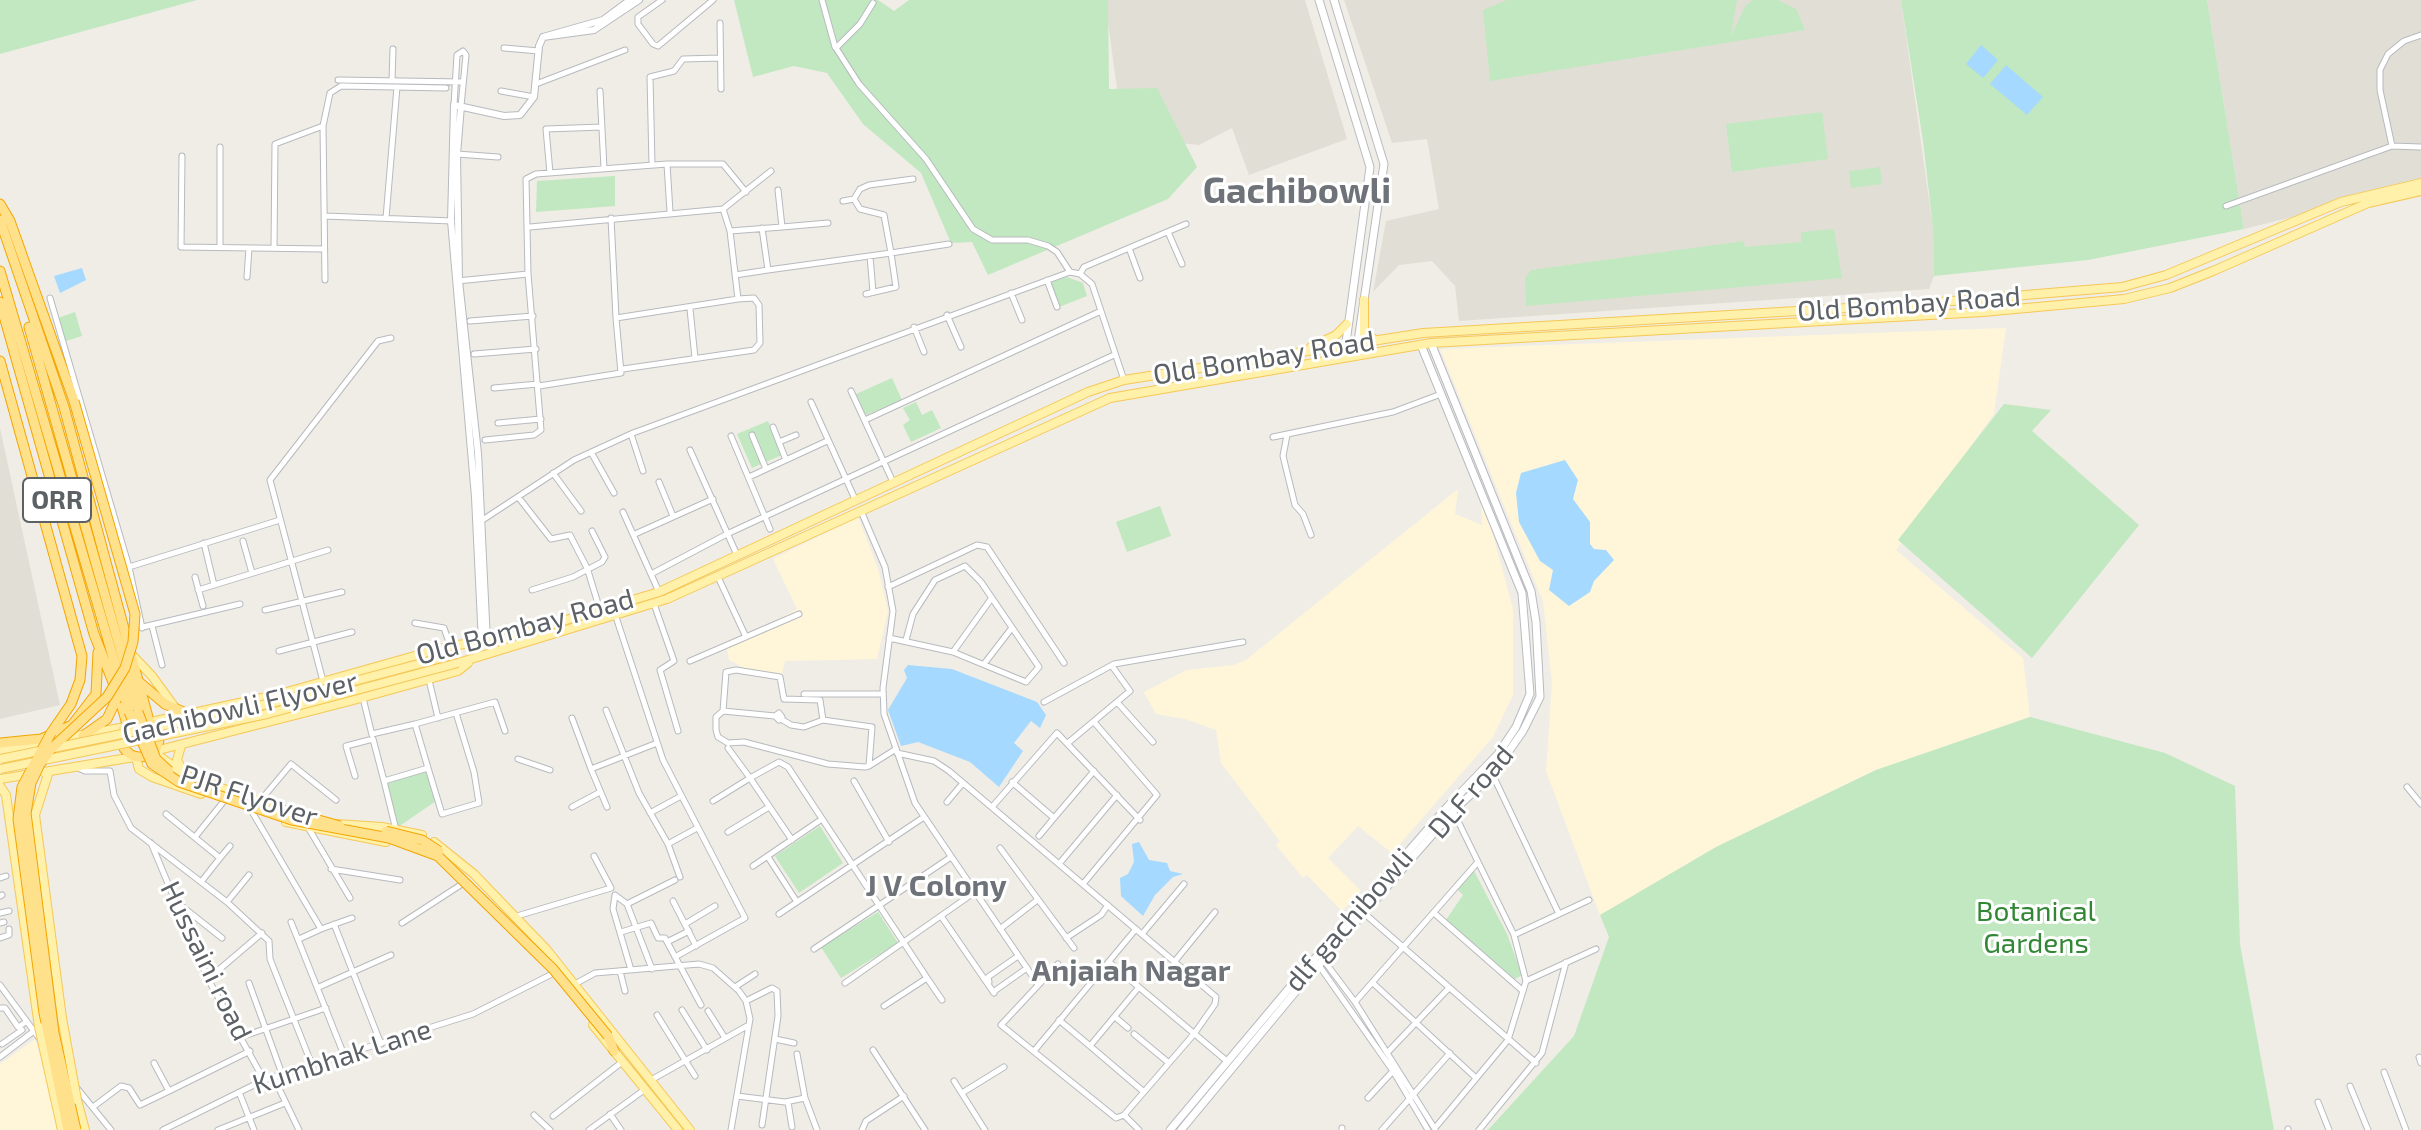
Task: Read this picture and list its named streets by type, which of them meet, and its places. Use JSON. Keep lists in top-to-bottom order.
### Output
{
  "streets": {
    "highway": ["ORR", "PJR Flyover"],
    "main road": [
      "Old Bombay Road",
      "Gachibowli Flyover",
      "DLF road",
      "dlf gachibowli"
    ],
    "street": ["Hussaini road", "Kumbhak Lane"]
  },
  "crossings": [
    ["Old Bombay Road", "ORR"],
    ["Old Bombay Road", "Gachibowli Flyover"],
    ["Old Bombay Road", "DLF road"],
    ["Old Bombay Road", "dlf gachibowli"],
    ["Hussaini road", "Kumbhak Lane"]
  ],
  "districts": ["Gachibowli", "J V Colony", "Anjaiah Nagar"],
  "parks": ["Botanical Gardens"]
}
